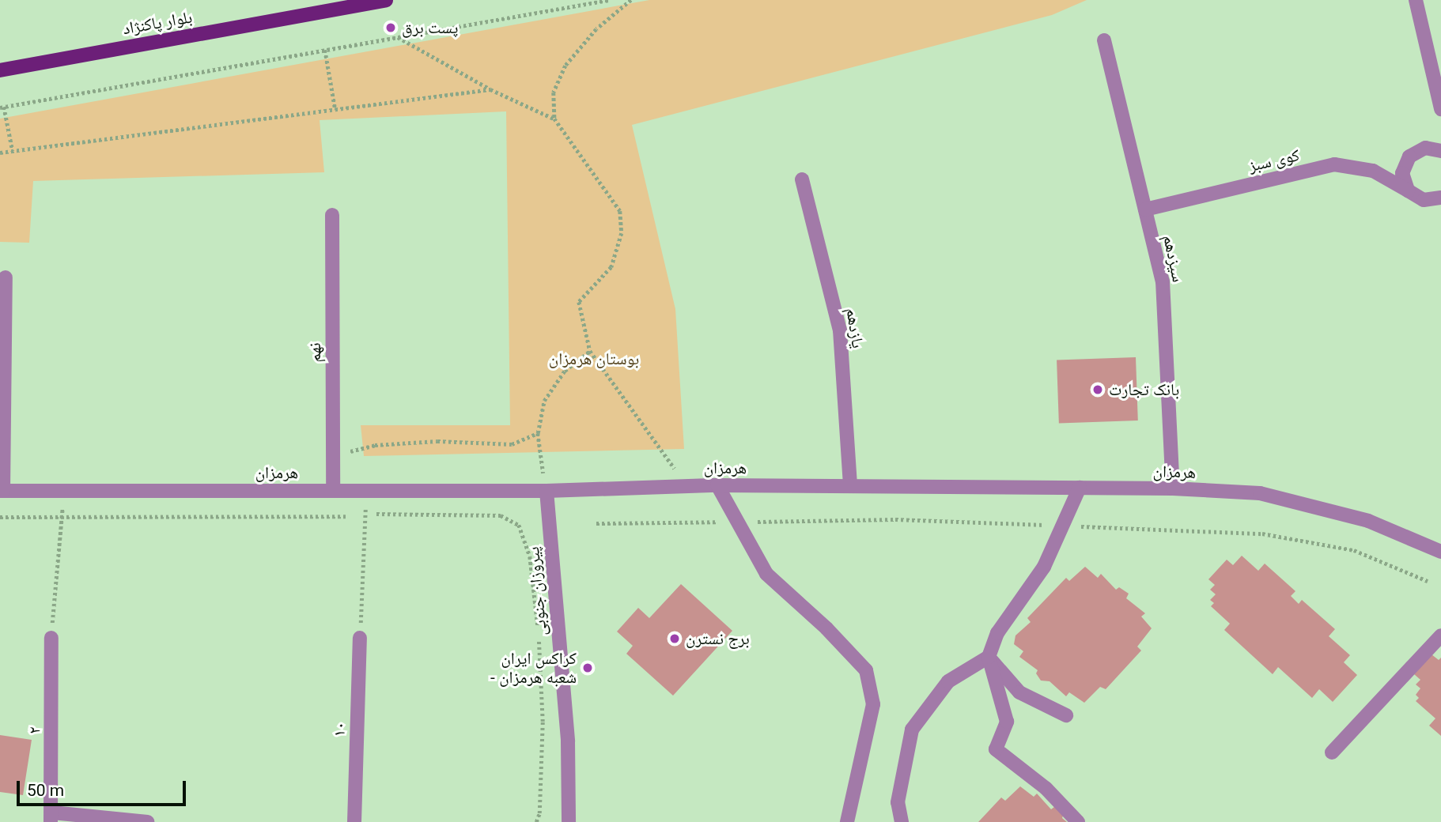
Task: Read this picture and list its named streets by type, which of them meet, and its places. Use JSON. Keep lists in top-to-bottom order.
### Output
{
  "streets": {
    "main road": ["بلوار پاکنژاد"],
    "street": [
      "کوی سبز",
      "سیزدهم",
      "یازدهم",
      "نهم",
      "هرمزان",
      "پیروزان جنوبی",
      "۱۰",
      "۲"
    ]
  },
  "crossings": [
    ["کوی سبز", "سیزدهم"],
    ["سیزدهم", "هرمزان"],
    ["یازدهم", "هرمزان"],
    ["نهم", "هرمزان"],
    ["هرمزان", "پیروزان جنوبی"]
  ],
  "parks": ["بوستان هرمزان"],
  "places": [
    "پست برق",
    "بانک تجارت",
    "برج نسترن",
    "کراکس ایران - شعبه هرمزان"
  ],
  "scale_bar": "50 m"
}
